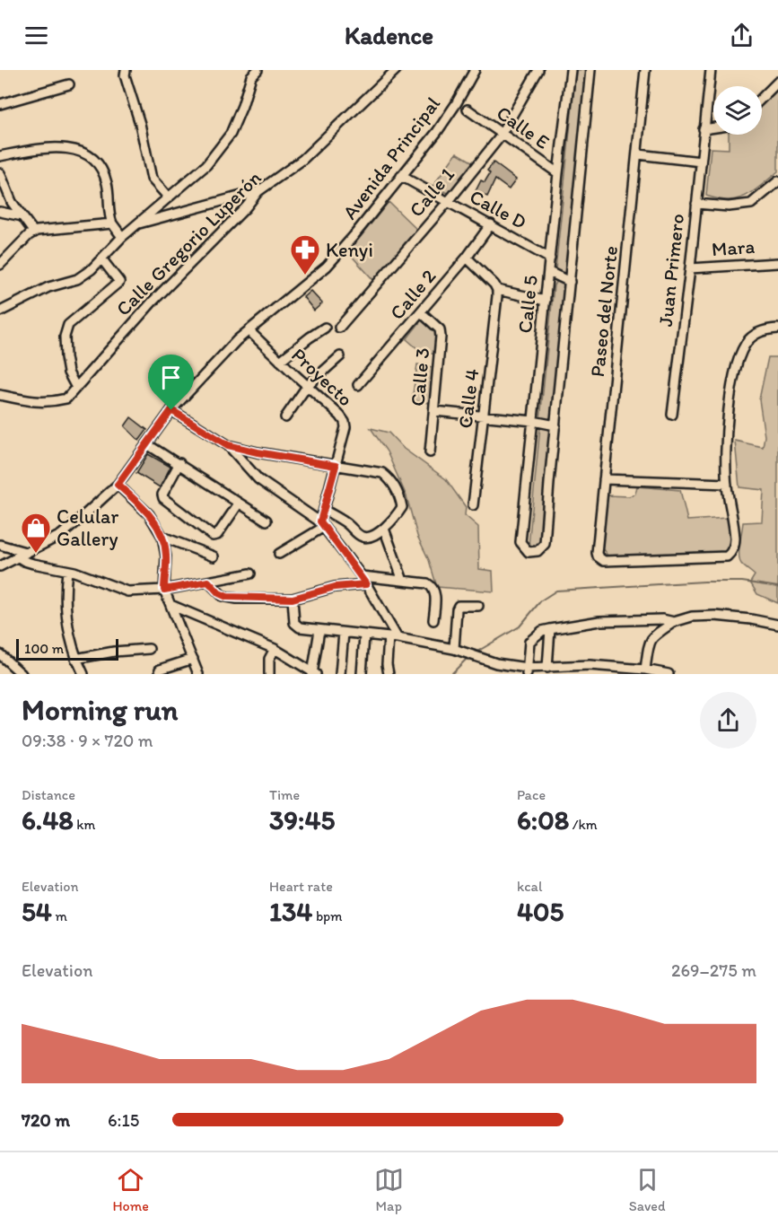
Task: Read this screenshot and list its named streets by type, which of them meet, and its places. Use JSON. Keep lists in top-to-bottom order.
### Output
{
  "streets": {
    "street": [
      "Calle E",
      "Avenida Principal",
      "Calle 1",
      "Calle D",
      "Calle Gregorio Luperón",
      "Mara",
      "Juan Primero",
      "Calle 2",
      "Calle 5",
      "Paseo del Norte",
      "Proyecto",
      "Calle 3",
      "Calle 4"
    ]
  },
  "crossings": [
    ["Calle E", "Calle 1"],
    ["Calle E", "Calle 5"],
    ["Avenida Principal", "Calle D"],
    ["Avenida Principal", "Proyecto"],
    ["Calle 1", "Calle D"],
    ["Calle D", "Calle 2"],
    ["Calle D", "Calle 5"],
    ["Mara", "Juan Primero"],
    ["Calle 2", "Calle 3"]
  ],
  "places": {
    "pharmacy": ["Kenyi"],
    "shop": ["Celular Gallery"]
  },
  "scale_bar": "100 m",
  "page": {
    "header": "Kadence",
    "scale": "100 m",
    "heading": ["Morning run", "09:38 · 9 × 720 m"],
    "stats": [
      ["Distance", "6.48 km"],
      ["Time", "39:45"],
      ["Pace", "6:08 /km"],
      ["Elevation", "54 m"],
      ["Heart rate", "134 bpm"],
      ["kcal", "405"]
    ],
    "chart": ["Elevation", "269–275 m"],
    "list": [
      {
        "name": "720 m",
        "note": "6:15"
      }
    ],
    "tabs": ["Home", "Map", "Saved"]
  }
}
